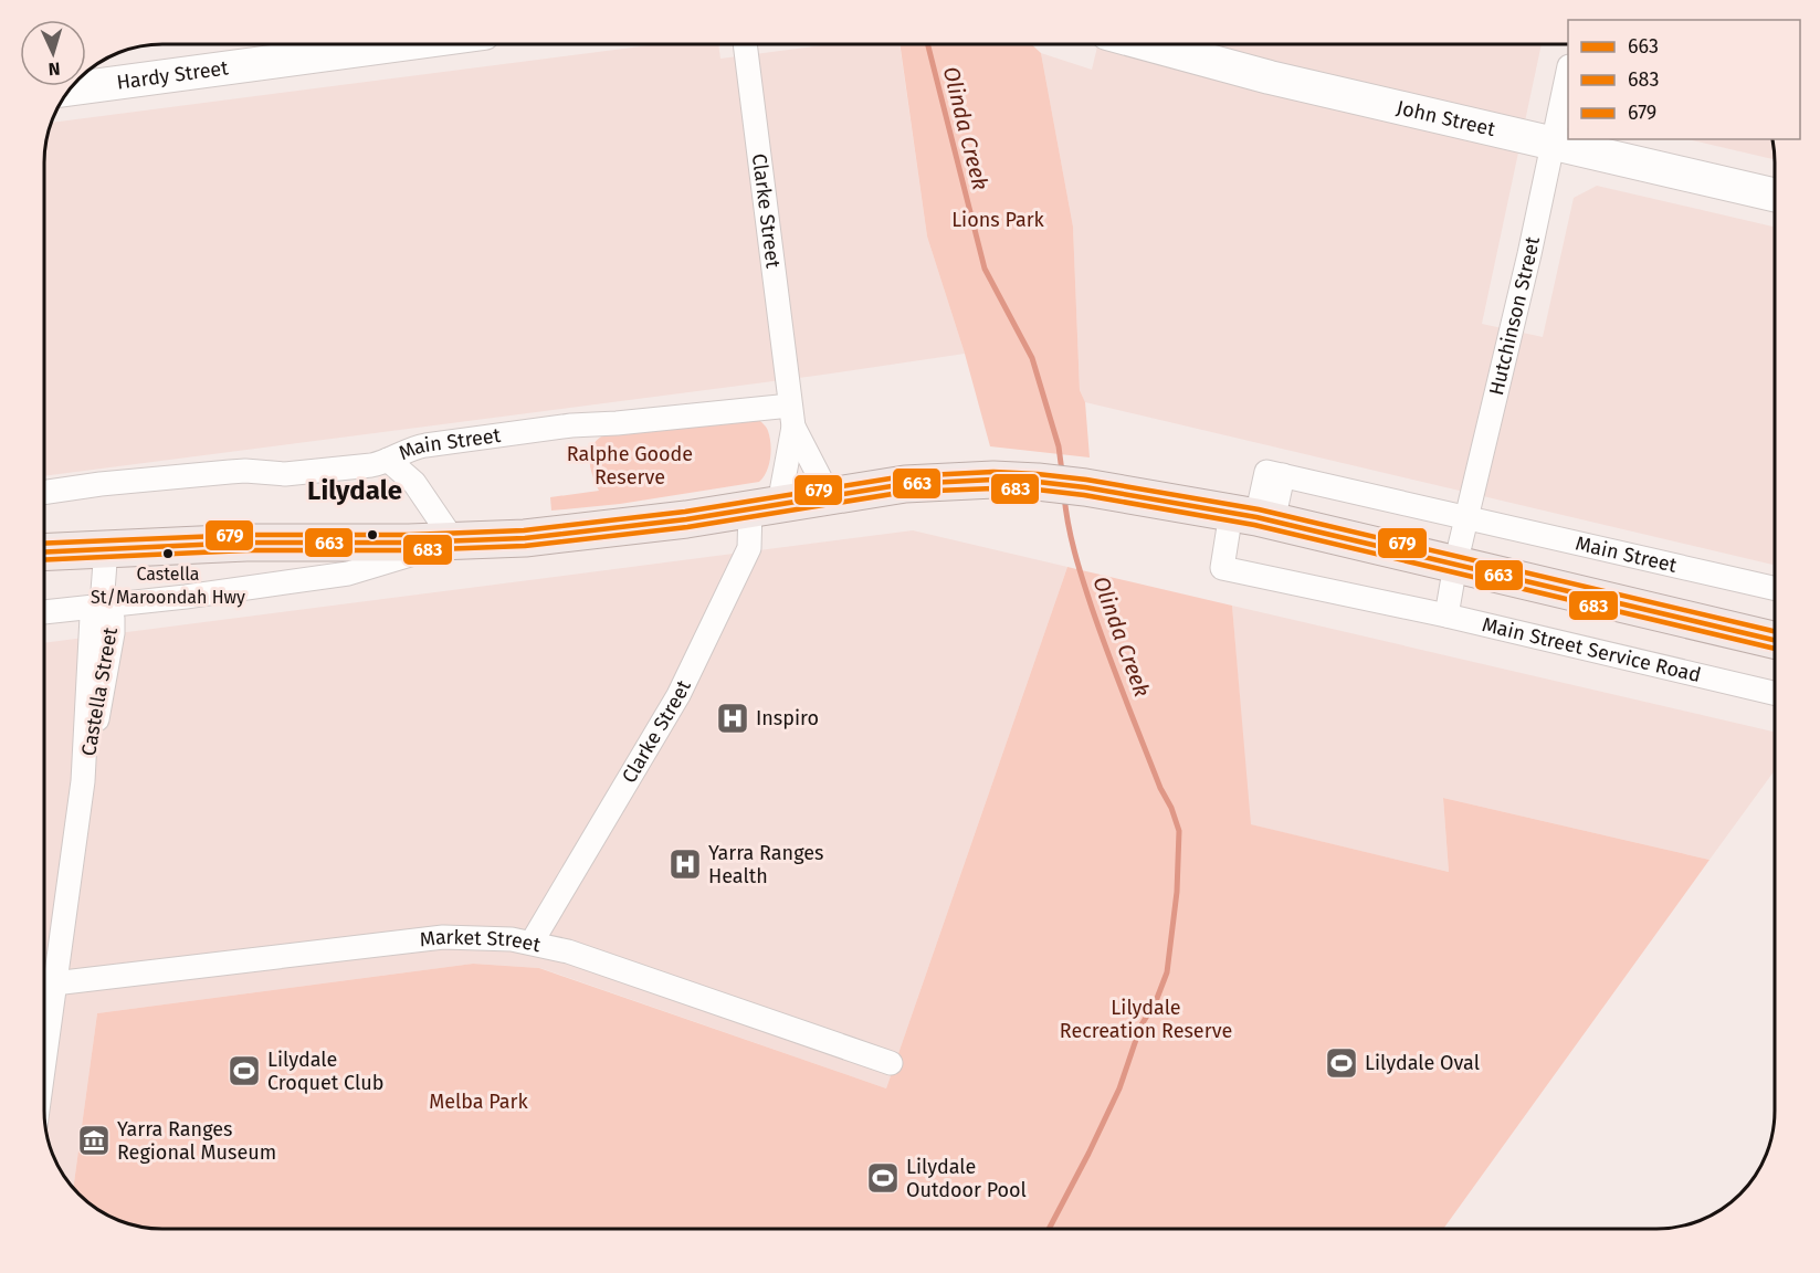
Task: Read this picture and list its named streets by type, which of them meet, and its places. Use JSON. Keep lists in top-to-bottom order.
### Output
{
  "streets": {
    "main road": ["Hardy Street", "John Street"],
    "street": [
      "Clarke Street",
      "Hutchinson Street",
      "Main Street",
      "Main Street Service Road",
      "Castella Street",
      "Market Street"
    ]
  },
  "crossings": [
    ["John Street", "Hutchinson Street"],
    ["Clarke Street", "Main Street"],
    ["Clarke Street", "Market Street"],
    ["Hutchinson Street", "Main Street"],
    ["Castella Street", "Market Street"]
  ],
  "districts": ["Lilydale"],
  "water": ["Olinda Creek"],
  "parks": [
    "Lions Park",
    "Ralphe Goode Reserve",
    "Lilydale Recreation Reserve",
    "Melba Park"
  ],
  "places": {
    "other": ["Castella St/Maroondah Hwy"],
    "hospital": ["Inspiro", "Yarra Ranges Health"],
    "sports": ["Lilydale Oval", "Lilydale Croquet Club", "Lilydale Outdoor Pool"],
    "museum": ["Yarra Ranges Regional Museum"]
  },
  "lines": ["transit line 679", "transit line 663", "transit line 683"],
  "legend": ["663", "683", "679"],
  "north": "bottom"
}
